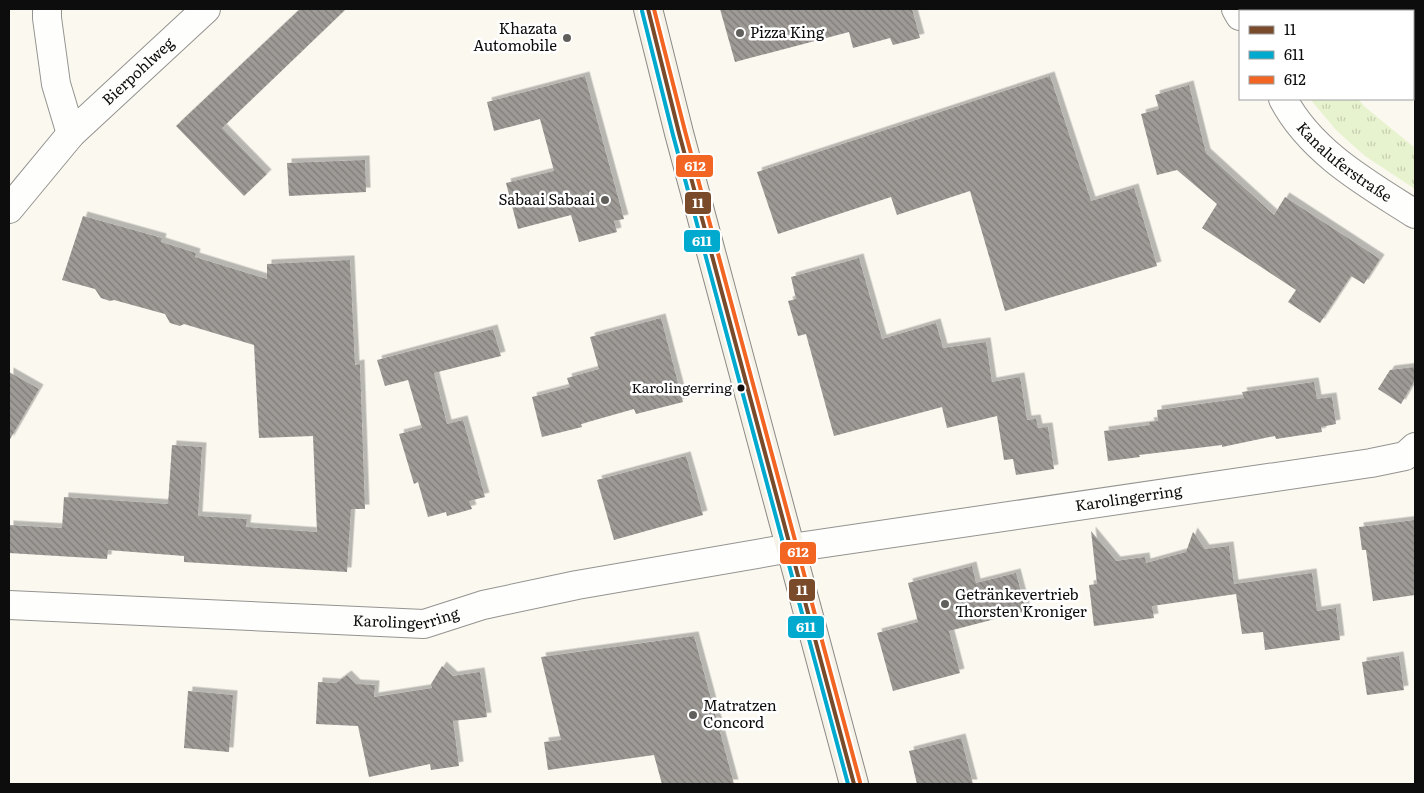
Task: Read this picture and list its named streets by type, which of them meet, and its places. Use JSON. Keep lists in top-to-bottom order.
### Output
{
  "streets": {
    "street": ["Bierpohlweg", "Kanaluferstraße", "Karolingerring"]
  },
  "places": [
    "Pizza King",
    "Khazata Automobile",
    "Sabaai Sabaai",
    "Karolingerring",
    "Getränkevertrieb Thorsten Kroniger",
    "Matratzen Concord"
  ],
  "lines": ["transit line 11", "transit line 612", "transit line 611"],
  "legend": ["11", "611", "612"]
}
